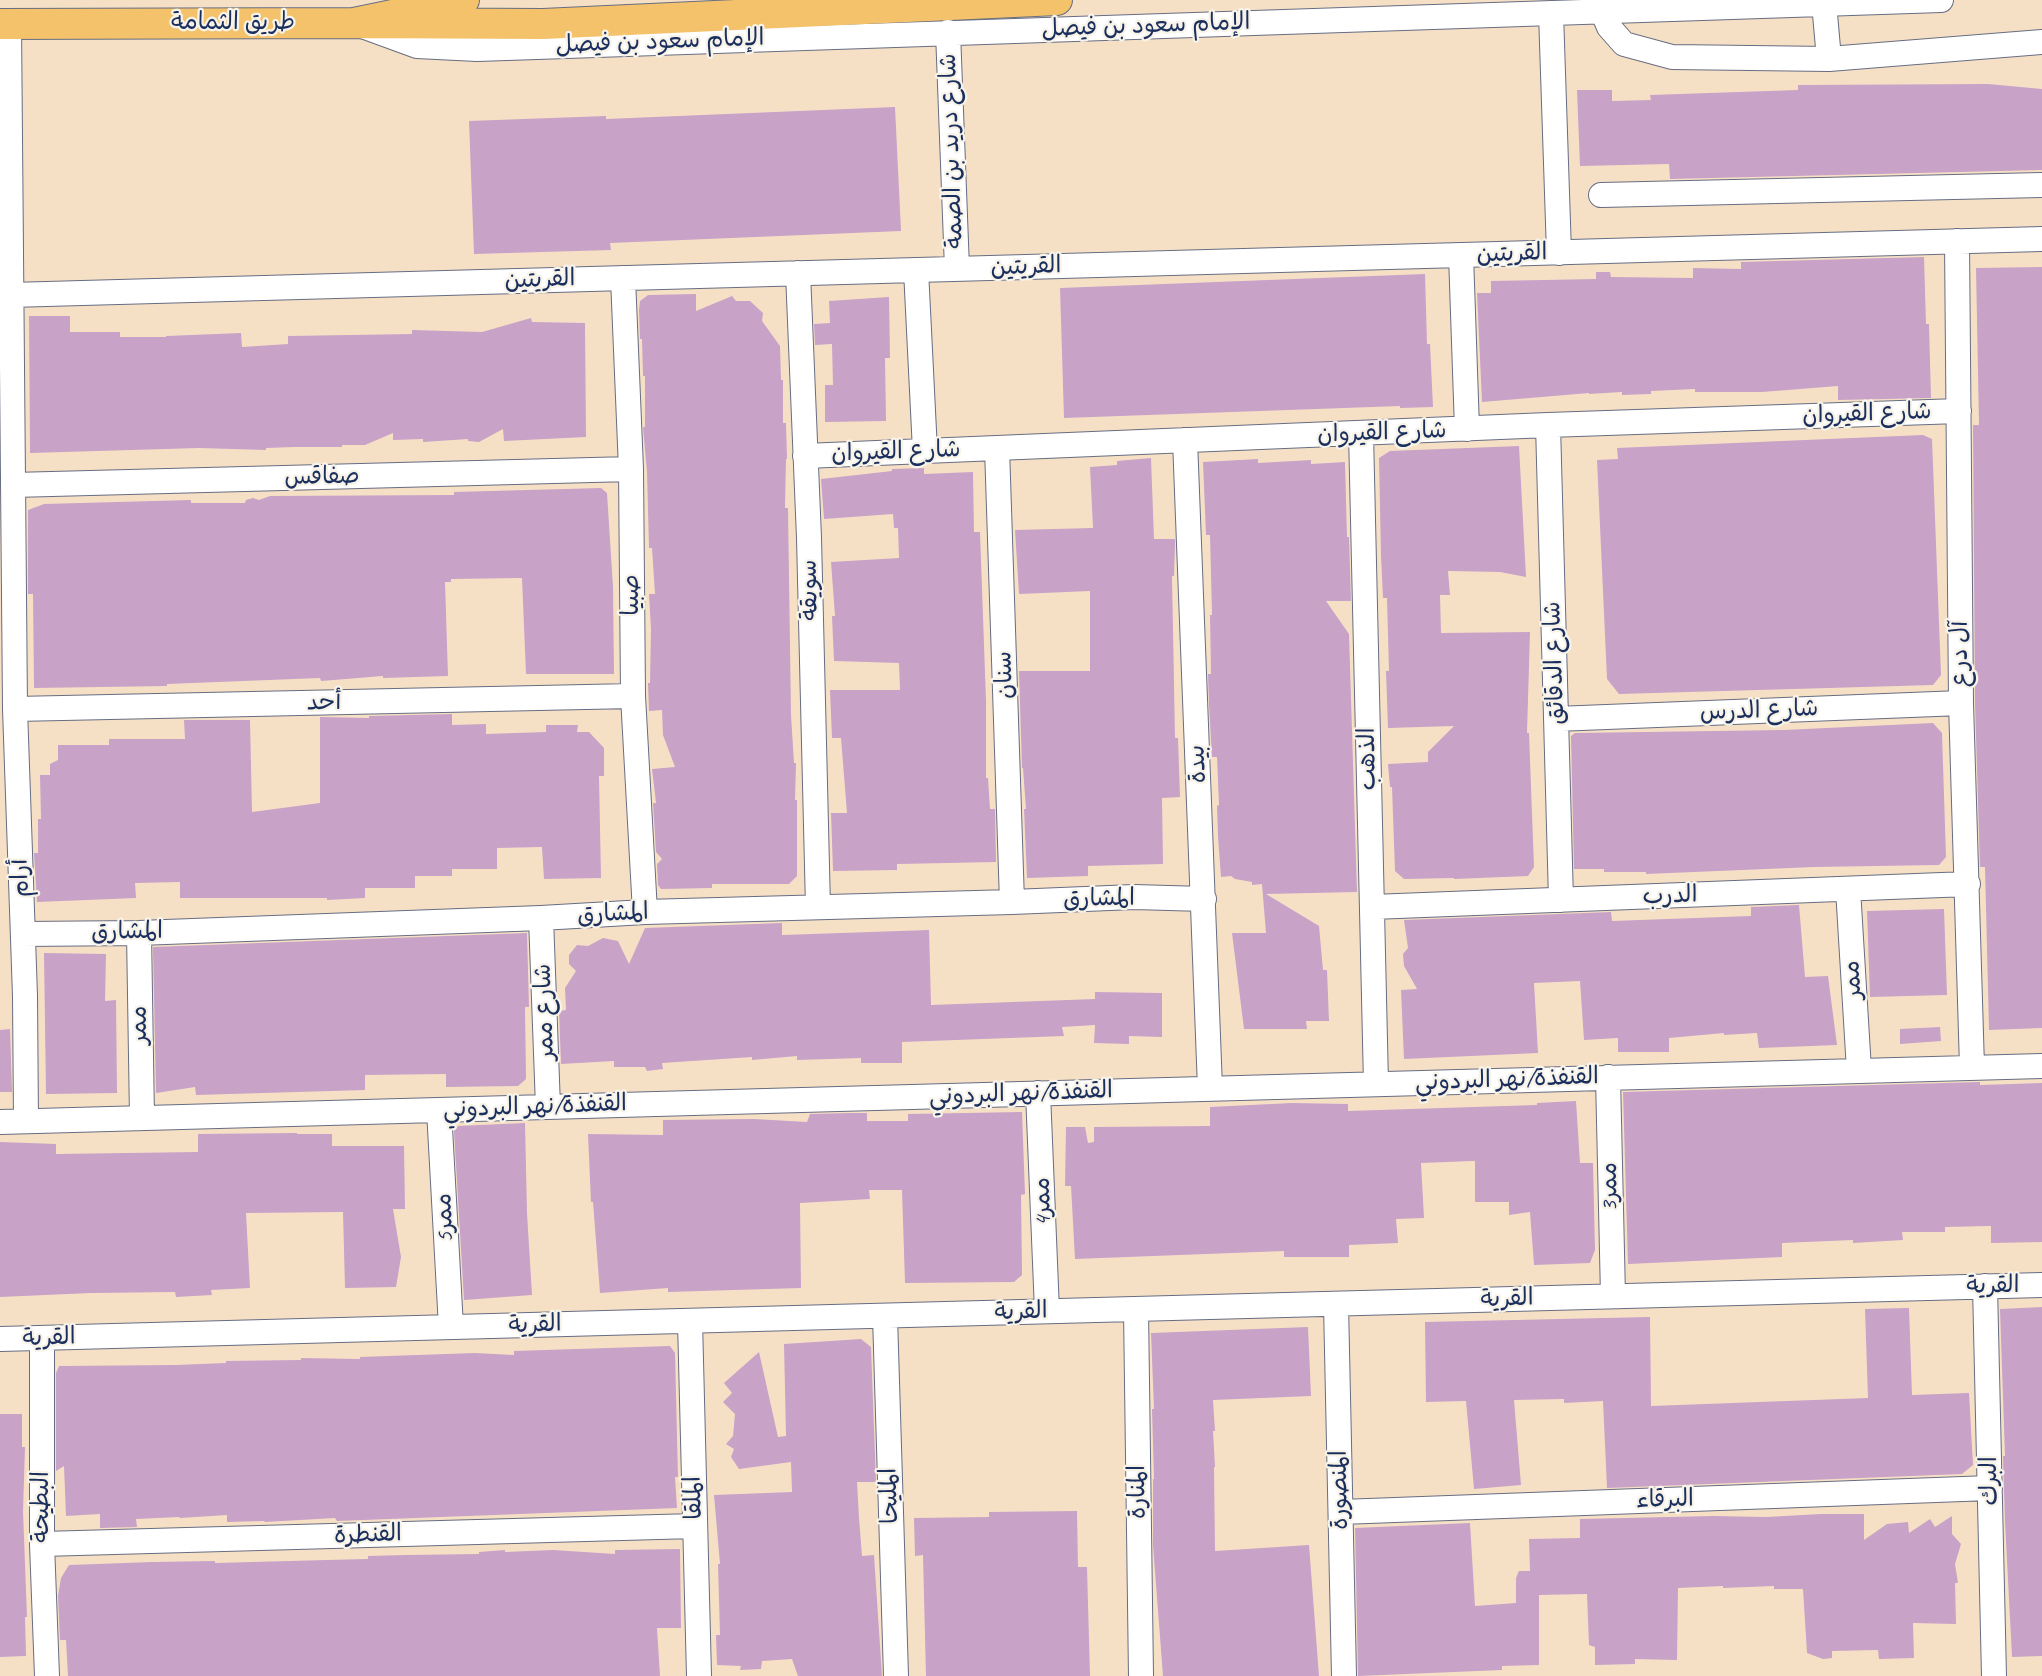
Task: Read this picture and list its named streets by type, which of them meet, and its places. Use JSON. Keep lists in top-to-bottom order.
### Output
{
  "streets": {
    "main road": ["طريق الثمامة"],
    "street": [
      "الإمام سعود بن فيصل",
      "شارع دريد بن الصمة",
      "القريتين",
      "شارع القيروان",
      "صفاقس",
      "سويقة",
      "صبيا",
      "آل درع",
      "شارع الدقائق",
      "سنان",
      "أحد",
      "شارع الدرس",
      "الذهب",
      "بيدة",
      "أرام",
      "الدرب",
      "المشارق",
      "ممر",
      "شارع ممر",
      "القنفذة/نهر البردوني",
      "ممر3",
      "ممر4",
      "ممر5",
      "القرية",
      "البرك",
      "المنصورة",
      "المنارة",
      "المليحا",
      "الملقا",
      "البرقاء",
      "البطيحة",
      "القنطرة"
    ]
  },
  "crossings": [
    ["طريق الثمامة", "الإمام سعود بن فيصل"],
    ["طريق الثمامة", "أرام"],
    ["الإمام سعود بن فيصل", "شارع دريد بن الصمة"],
    ["شارع دريد بن الصمة", "القريتين"],
    ["القريتين", "سويقة"],
    ["القريتين", "صبيا"],
    ["القريتين", "آل درع"],
    ["القريتين", "أرام"],
    ["شارع القيروان", "سويقة"],
    ["شارع القيروان", "آل درع"],
    ["شارع القيروان", "شارع الدقائق"],
    ["شارع القيروان", "سنان"],
    ["شارع القيروان", "الذهب"],
    ["شارع القيروان", "بيدة"],
    ["صفاقس", "صبيا"],
    ["صفاقس", "أرام"],
    ["سويقة", "المشارق"],
    ["صبيا", "أحد"],
    ["صبيا", "المشارق"],
    ["آل درع", "شارع الدرس"],
    ["آل درع", "الدرب"],
    ["آل درع", "القنفذة/نهر البردوني"],
    ["شارع الدقائق", "شارع الدرس"],
    ["شارع الدقائق", "الدرب"],
    ["سنان", "المشارق"],
    ["أحد", "أرام"],
    ["الذهب", "الدرب"],
    ["الذهب", "القنفذة/نهر البردوني"],
    ["بيدة", "المشارق"],
    ["بيدة", "القنفذة/نهر البردوني"],
    ["أرام", "المشارق"],
    ["أرام", "القنفذة/نهر البردوني"],
    ["الدرب", "ممر"],
    ["المشارق", "ممر"],
    ["المشارق", "شارع ممر"],
    ["ممر", "القنفذة/نهر البردوني"],
    ["شارع ممر", "القنفذة/نهر البردوني"],
    ["القنفذة/نهر البردوني", "ممر3"],
    ["القنفذة/نهر البردوني", "ممر4"],
    ["القنفذة/نهر البردوني", "ممر5"],
    ["ممر3", "القرية"],
    ["ممر4", "القرية"],
    ["ممر5", "القرية"],
    ["القرية", "البرك"],
    ["القرية", "المنصورة"],
    ["القرية", "المنارة"],
    ["القرية", "المليحا"],
    ["القرية", "الملقا"],
    ["القرية", "البطيحة"],
    ["البرك", "البرقاء"],
    ["المنصورة", "البرقاء"],
    ["الملقا", "القنطرة"],
    ["البطيحة", "القنطرة"]
  ]
}
